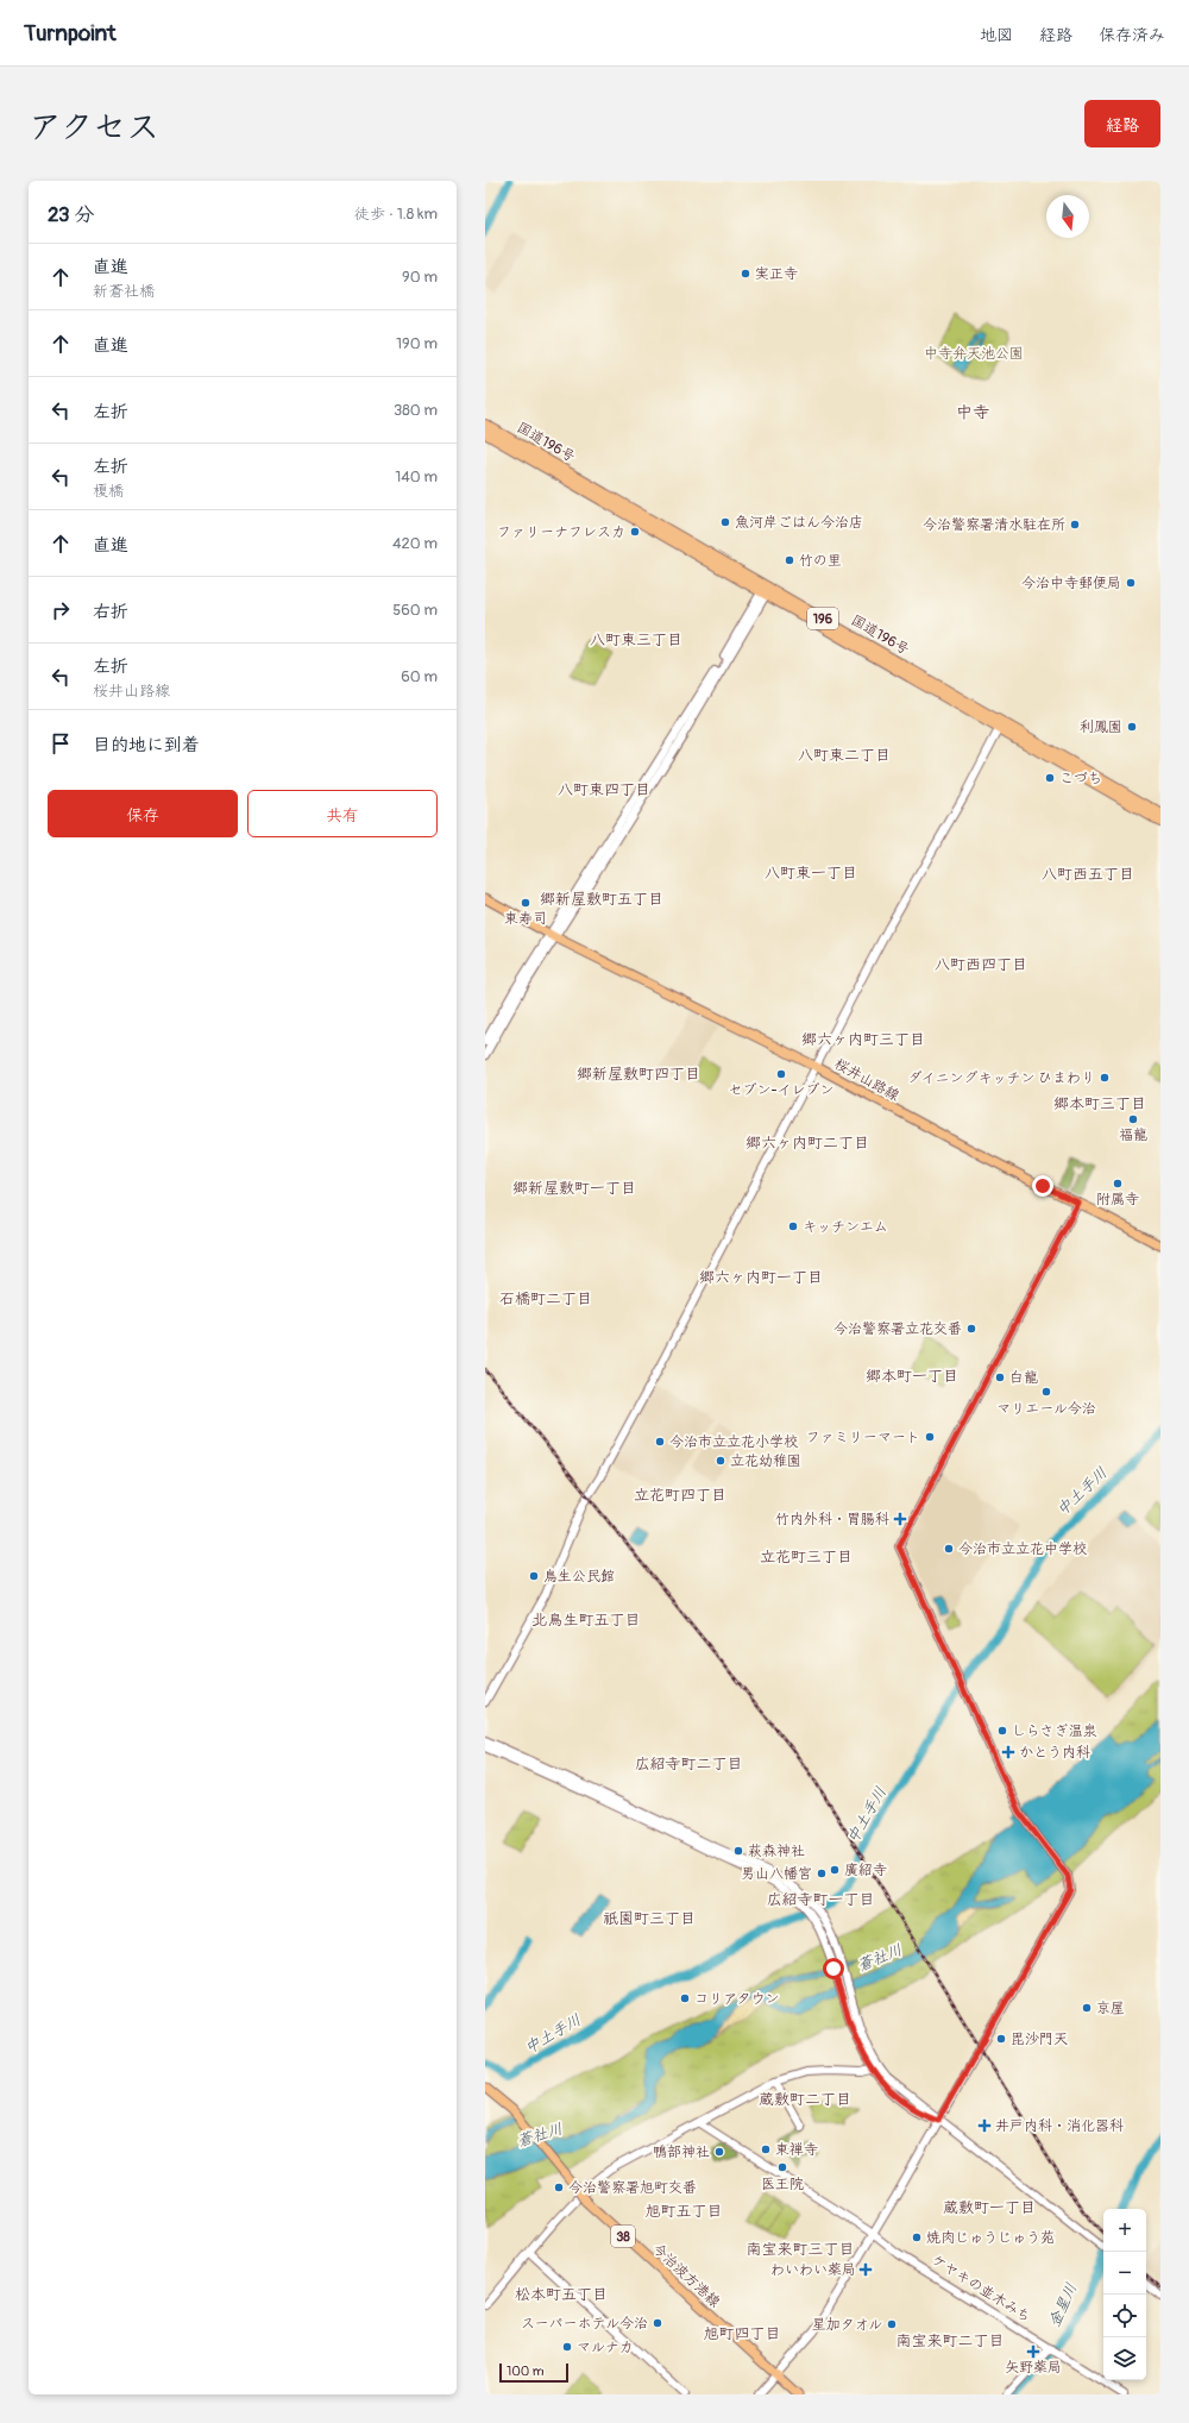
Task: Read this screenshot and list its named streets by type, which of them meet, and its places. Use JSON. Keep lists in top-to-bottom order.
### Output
{
  "streets": {
    "highway": ["国道196号", "196"],
    "main road": ["桜井山路線", "38", "今治波方港線"],
    "street": ["ケヤキの並木みち"]
  },
  "districts": [
    "中寺",
    "八町東三丁目",
    "八町東二丁目",
    "八町東四丁目",
    "八町東一丁目",
    "八町西五丁目",
    "郷新屋敷町五丁目",
    "八町西四丁目",
    "郷六ヶ内町三丁目",
    "郷新屋敷町四丁目",
    "郷本町三丁目",
    "郷六ヶ内町二丁目",
    "郷新屋敷町一丁目",
    "郷六ヶ内町一丁目",
    "石橋町二丁目",
    "郷本町一丁目",
    "立花町四丁目",
    "立花町三丁目",
    "北鳥生町五丁目",
    "広紹寺町二丁目",
    "広紹寺町一丁目",
    "祇園町三丁目",
    "蔵敷町二丁目",
    "蔵敷町一丁目",
    "旭町五丁目",
    "南宝来町三丁目",
    "松本町五丁目",
    "旭町四丁目",
    "南宝来町二丁目"
  ],
  "water": ["中土手川", "蒼社川", "金星川"],
  "parks": ["中寺弁天池公園"],
  "places": {
    "other": [
      "実正寺",
      "魚河岸ごはん今治店",
      "今治警察署清水駐在所",
      "ファリーナフレスカ",
      "竹の里",
      "今治中寺郵便局",
      "利鳳園",
      "こづち",
      "東寿司",
      "セブン-イレブン",
      "ダイニングキッチン ひまわり",
      "福龍",
      "附属寺",
      "キッチンエム",
      "今治警察署立花交番",
      "白龍",
      "マリエール今治",
      "ファミリーマート",
      "今治市立立花小学校",
      "立花幼稚園",
      "今治市立立花中学校",
      "鳥生公民館",
      "しらさぎ温泉",
      "萩森神社",
      "廣紹寺",
      "男山八幡宮",
      "コリアタウン",
      "京屋",
      "毘沙門天",
      "東禅寺",
      "鴨部神社",
      "医王院",
      "今治警察署旭町交番",
      "焼肉じゅうじゅう苑",
      "スーパーホテル今治",
      "星加タオル",
      "マルナカ"
    ],
    "health": [
      "竹内外科・胃腸科",
      "かとう内科",
      "井戸内科・消化器科",
      "わいわい薬局",
      "矢野薬局"
    ]
  },
  "scale_bar": "100 m",
  "north": "bottom",
  "page": {
    "header": "Turnpoint",
    "nav": ["地図", "経路", "保存済み"],
    "title": "アクセス",
    "buttons": [
      "経路",
      ["保存", "共有"]
    ],
    "heading": ["23 分", "徒歩 · 1.8 km"],
    "list": [
      ["直進", "新蒼社橋", "90 m"],
      ["直進", "190 m"],
      ["左折", "380 m"],
      ["左折", "榎橋", "140 m"],
      ["直進", "420 m"],
      ["右折", "560 m"],
      ["左折", "桜井山路線", "60 m"],
      "目的地に到着"
    ],
    "map_buttons": ["+", "−"],
    "scale": "100 m"
  }
}
